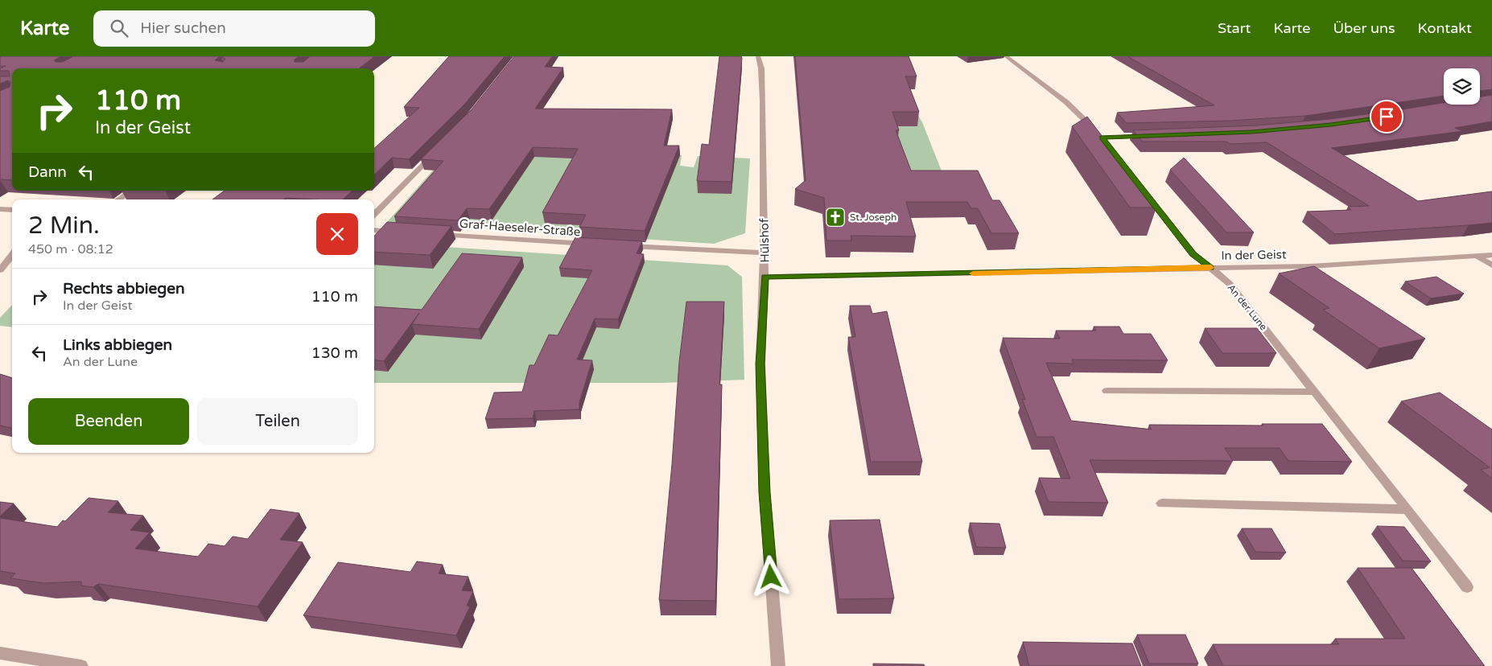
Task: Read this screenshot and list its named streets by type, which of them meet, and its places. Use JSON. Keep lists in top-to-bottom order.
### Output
{
  "streets": {
    "street": [
      "Graf-Haeseler-Straße",
      "Hülshof",
      "In der Geist",
      "An der Lune"
    ]
  },
  "crossings": [
    ["Hülshof", "In der Geist"],
    ["In der Geist", "An der Lune"]
  ],
  "places": {
    "church": ["St. Joseph"]
  },
  "page": {
    "header": "Karte",
    "search": "Hier suchen",
    "nav": [
      "Start",
      "Karte",
      "Über uns",
      "Kontakt"
    ],
    "turn": ["110 m", "In der Geist"],
    "then": "Dann",
    "heading": ["2 Min.", "450 m · 08:12"],
    "list": [
      {
        "name": "Rechts abbiegen",
        "note": "In der Geist",
        "value": "110 m"
      },
      {
        "name": "Links abbiegen",
        "note": "An der Lune",
        "value": "130 m"
      }
    ],
    "buttons": ["Beenden", "Teilen"]
  }
}
